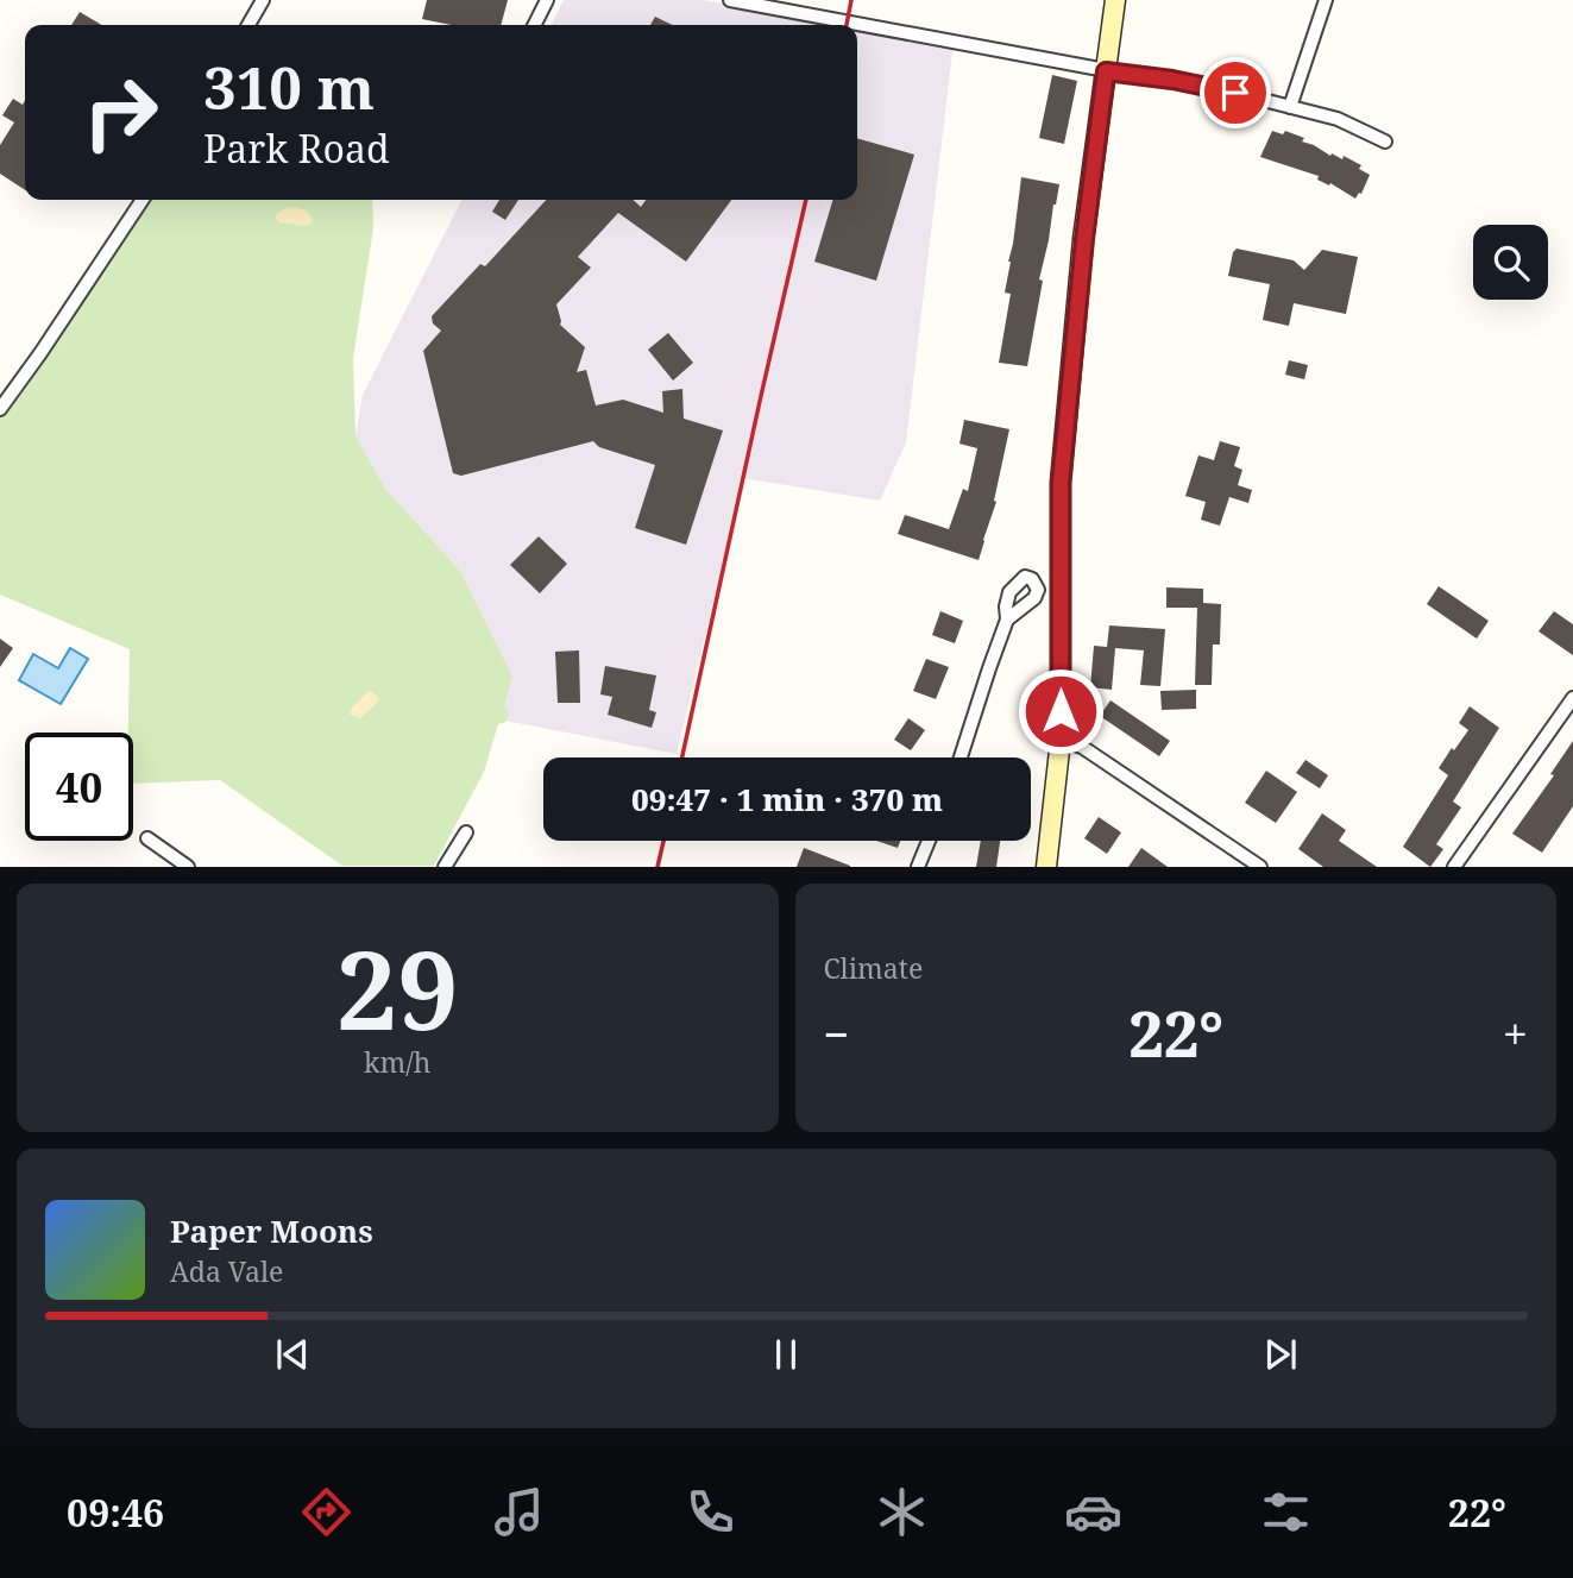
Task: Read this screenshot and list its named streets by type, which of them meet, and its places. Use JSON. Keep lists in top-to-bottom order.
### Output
{
  "page": {
    "turn": ["310 m", "Park Road"],
    "limit": "40",
    "trip": "09:47 · 1 min · 370 m",
    "tile": [
      ["29", "km/h"],
      "Climate"
    ],
    "heat": ["−", "22°", "+"],
    "song": ["Paper Moons", "Ada Vale"],
    "tabs": ["09:46", "22°"]
  }
}
